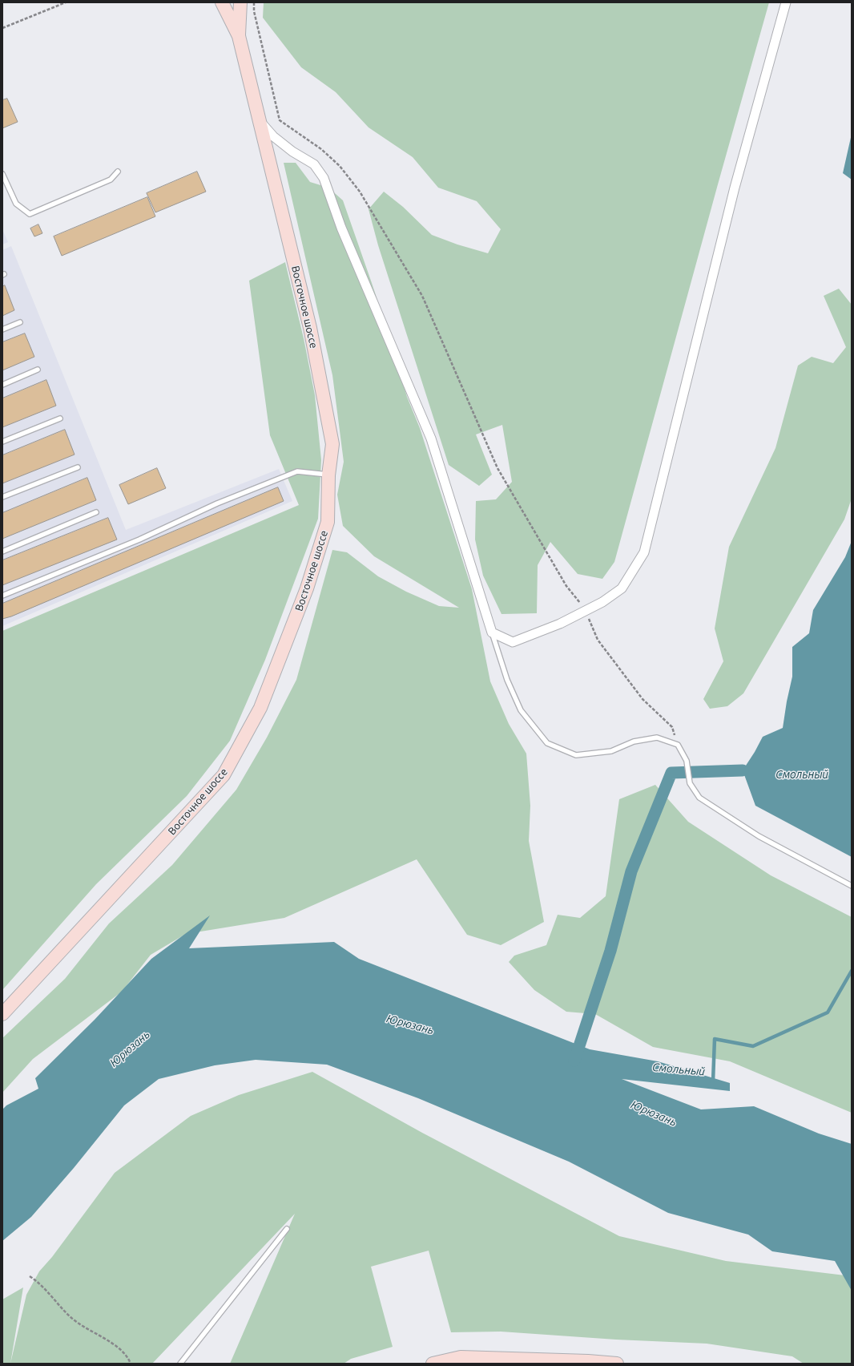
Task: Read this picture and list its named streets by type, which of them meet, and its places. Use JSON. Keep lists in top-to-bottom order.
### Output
{
  "streets": {
    "main road": ["Восточное шоссе"]
  },
  "water": ["Смольный", "Юрюзань"]
}
